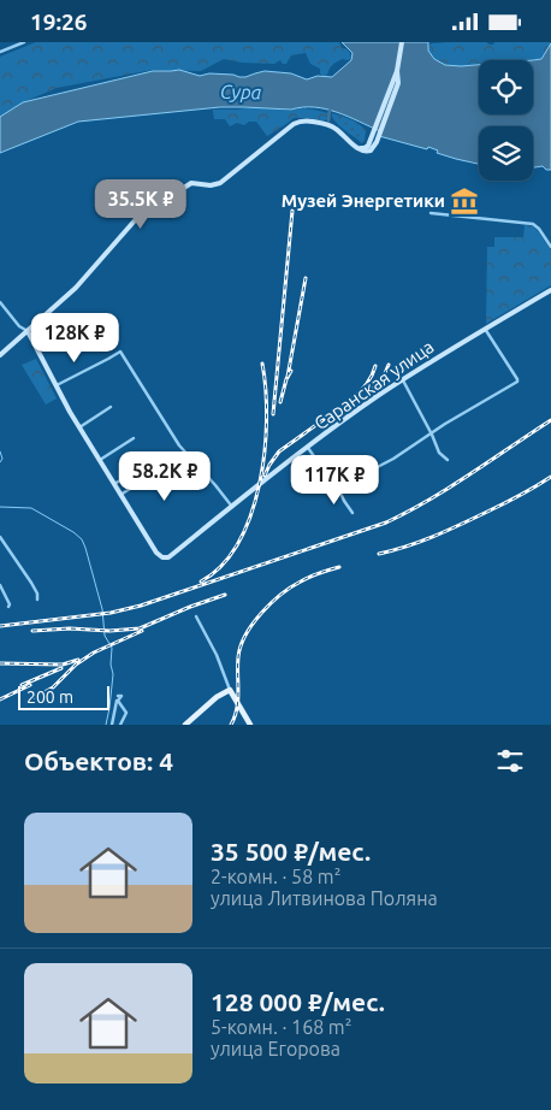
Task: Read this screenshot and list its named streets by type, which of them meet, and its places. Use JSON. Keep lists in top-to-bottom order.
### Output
{
  "streets": {
    "main road": ["Саранская улица"]
  },
  "water": ["Сура"],
  "places": {
    "museum": ["Музей Энергетики"]
  },
  "scale_bar": "200 m",
  "page": {
    "status": "19:26",
    "price": [
      "35.5K ₽",
      "128K ₽",
      "58.2K ₽",
      "117K ₽"
    ],
    "scale": "200 m",
    "heading": "Объектов: 4",
    "list": [
      {
        "name": "35 500 ₽/мес.",
        "note": "2-комн. · 58 m² · улица Литвинова Поляна"
      },
      {
        "name": "128 000 ₽/мес.",
        "note": "5-комн. · 168 m² · улица Егорова"
      }
    ]
  }
}
